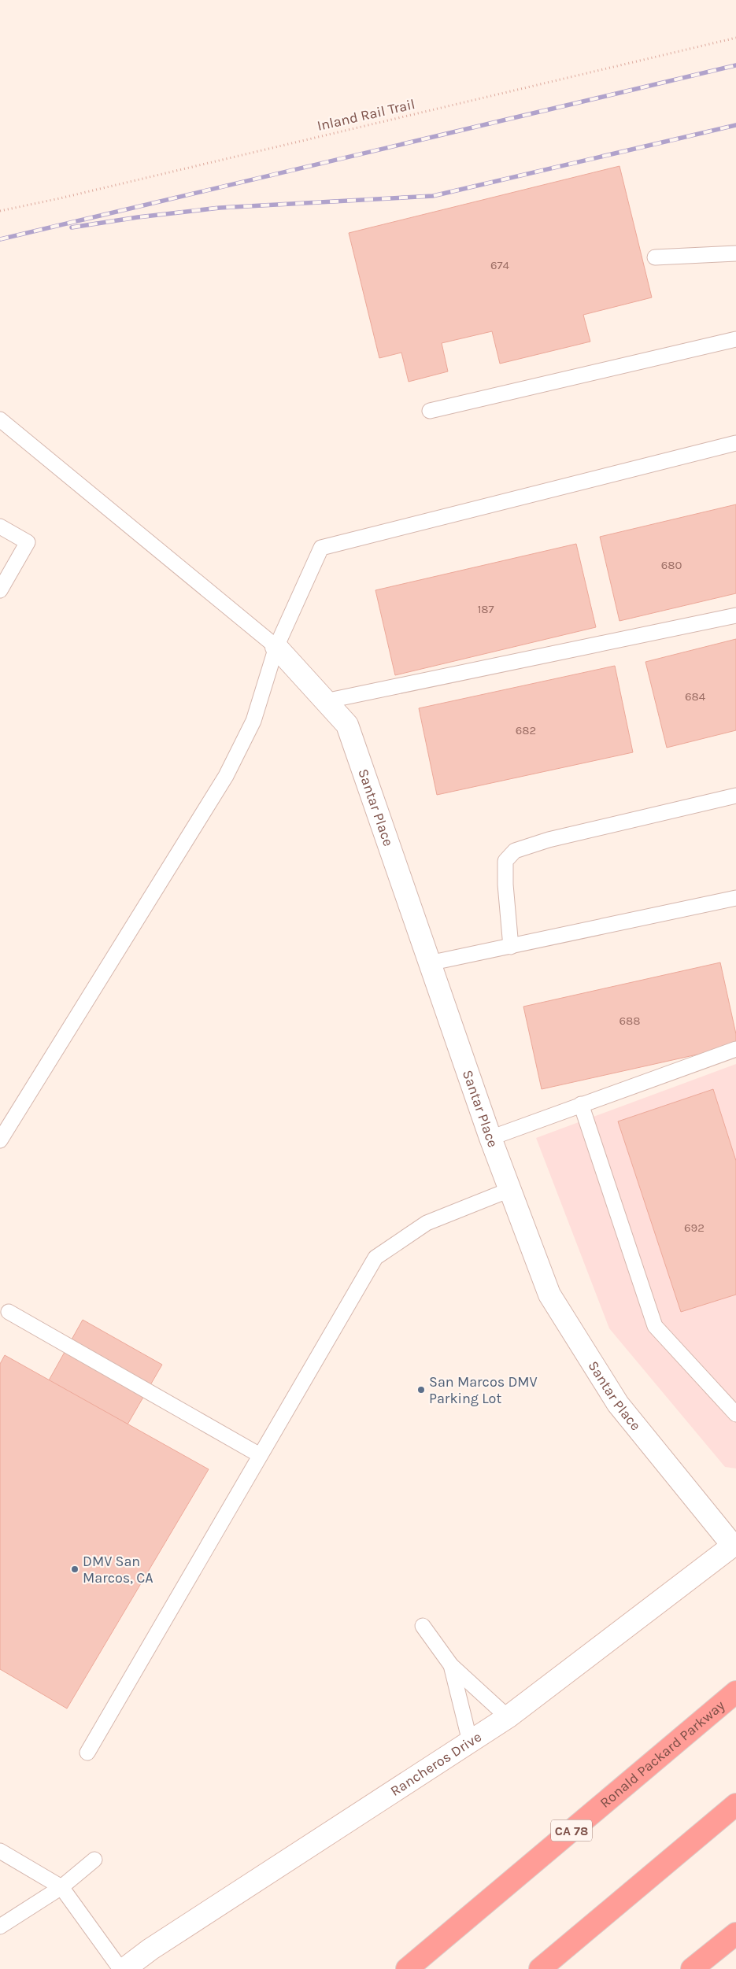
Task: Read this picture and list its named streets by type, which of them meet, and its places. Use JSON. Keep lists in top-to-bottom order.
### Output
{
  "streets": {
    "highway": ["Ronald Packard Parkway", "CA 78"],
    "street": ["Santar Place", "Rancheros Drive"],
    "path": ["Inland Rail Trail"]
  },
  "crossings": [
    ["Santar Place", "Rancheros Drive"]
  ],
  "places": ["San Marcos DMV Parking Lot", "DMV San Marcos, CA"],
  "house_numbers": [
    "674",
    "680",
    "187",
    "684",
    "682",
    "688",
    "692"
  ]
}
